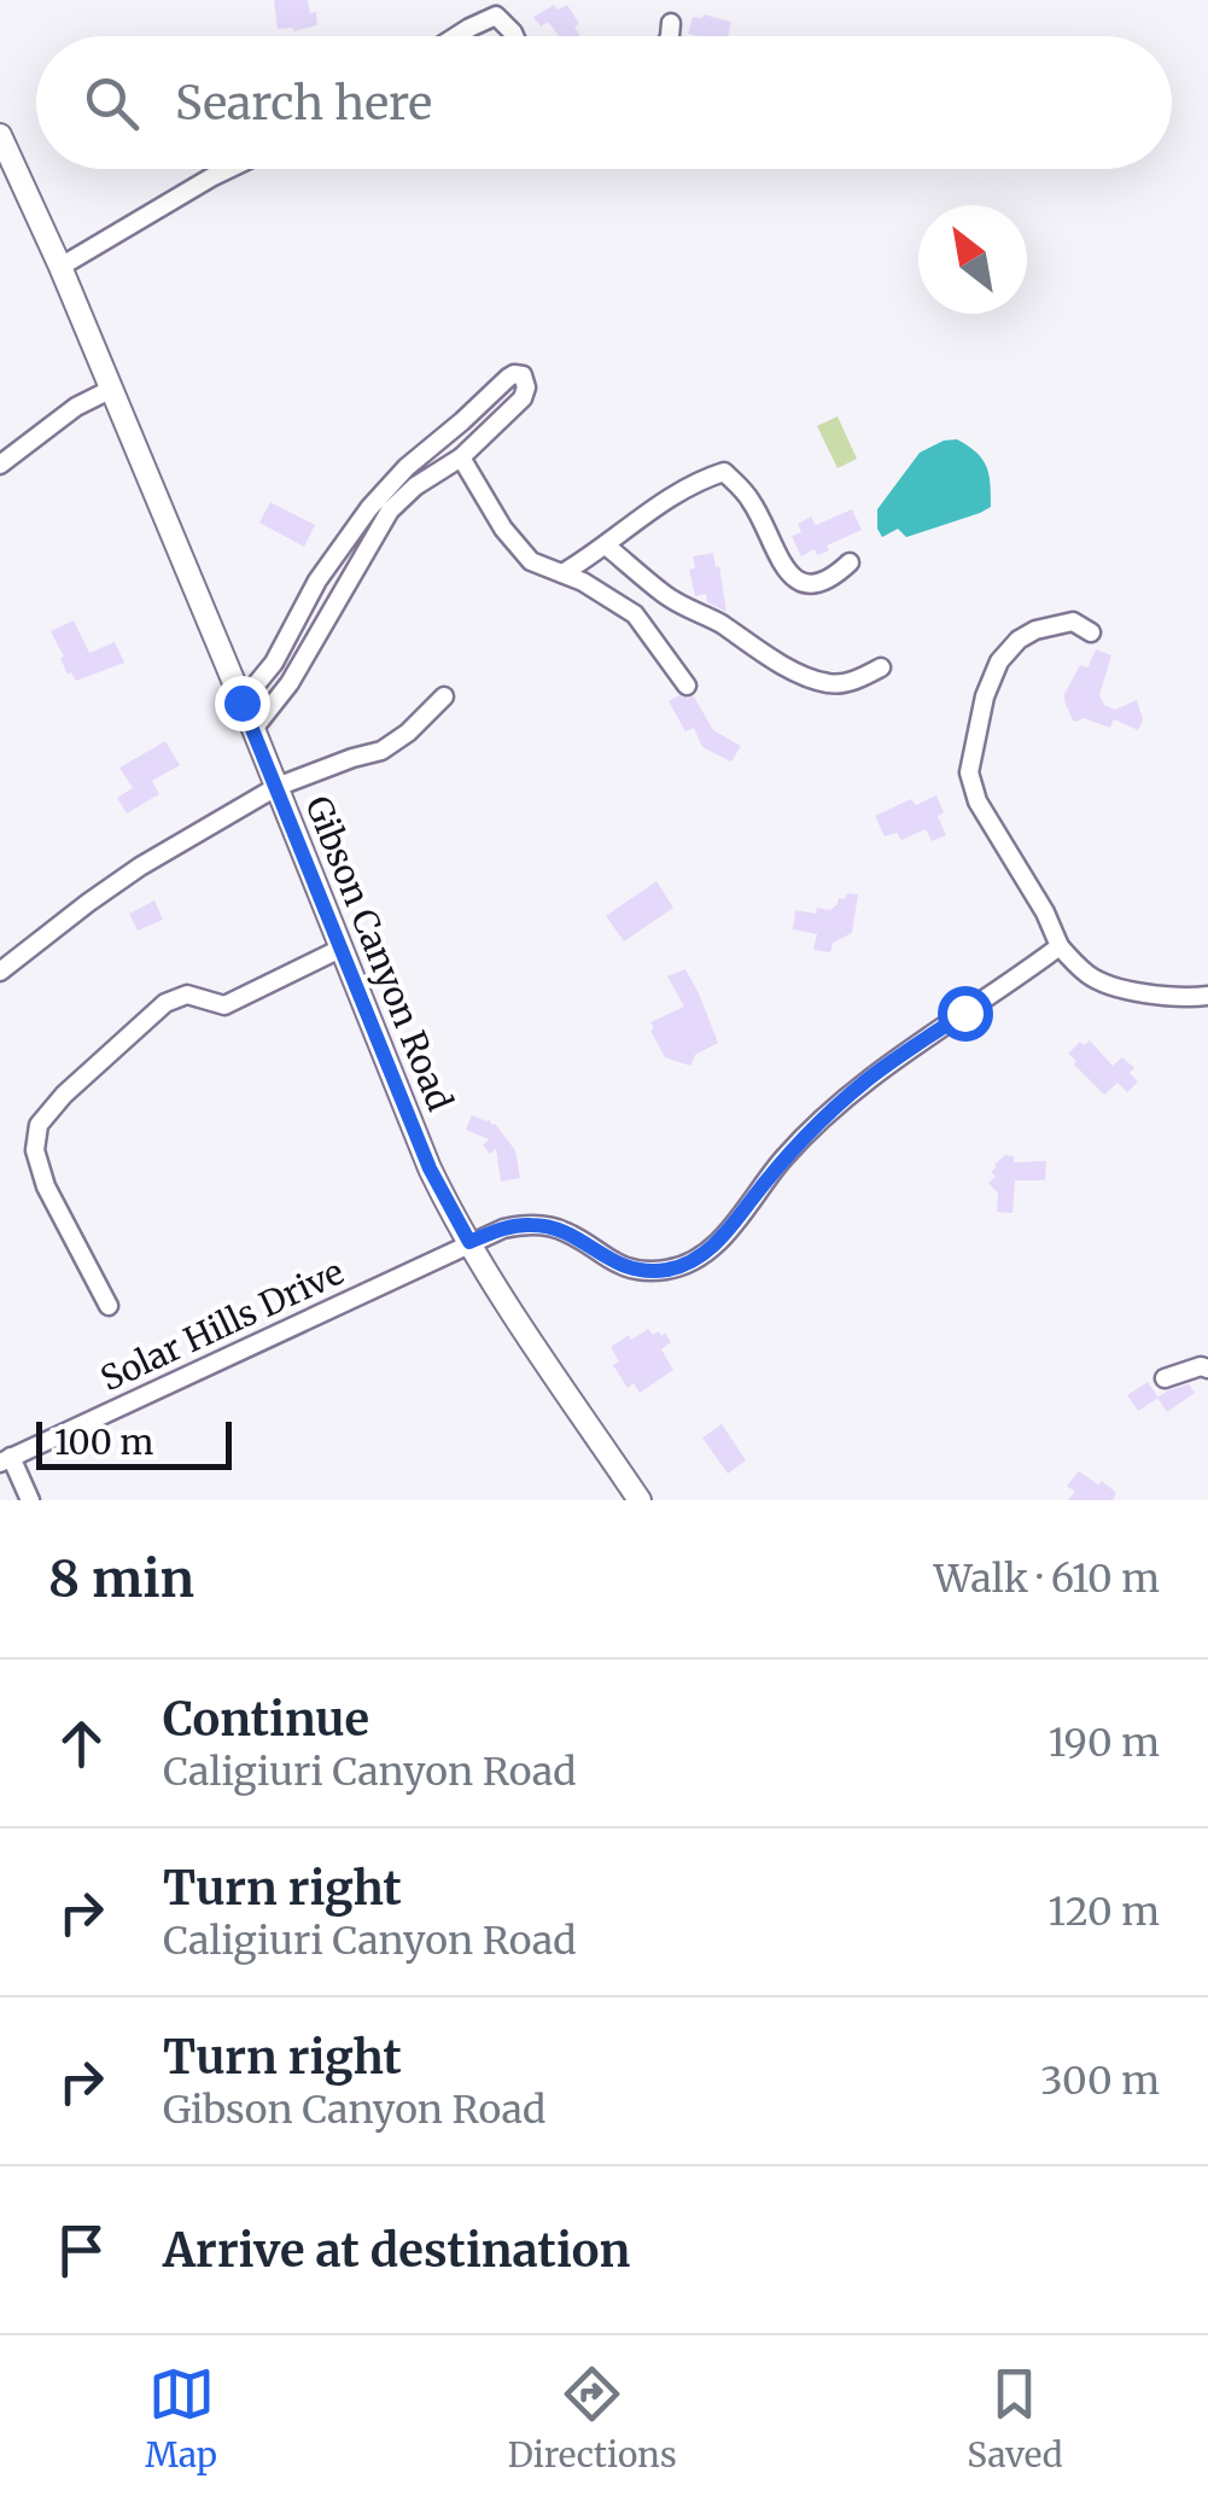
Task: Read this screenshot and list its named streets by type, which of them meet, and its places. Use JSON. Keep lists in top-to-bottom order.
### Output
{
  "streets": {
    "main road": ["Gibson Canyon Road"],
    "street": ["Solar Hills Drive"]
  },
  "crossings": [
    ["Gibson Canyon Road", "Solar Hills Drive"]
  ],
  "scale_bar": "100 m",
  "north": "top left",
  "page": {
    "search": "Search here",
    "scale": "100 m",
    "heading": ["8 min", "Walk · 610 m"],
    "list": [
      ["Continue", "Caligiuri Canyon Road", "190 m"],
      ["Turn right", "Caligiuri Canyon Road", "120 m"],
      ["Turn right", "Gibson Canyon Road", "300 m"],
      "Arrive at destination"
    ],
    "nav": ["Map", "Directions", "Saved"]
  }
}
